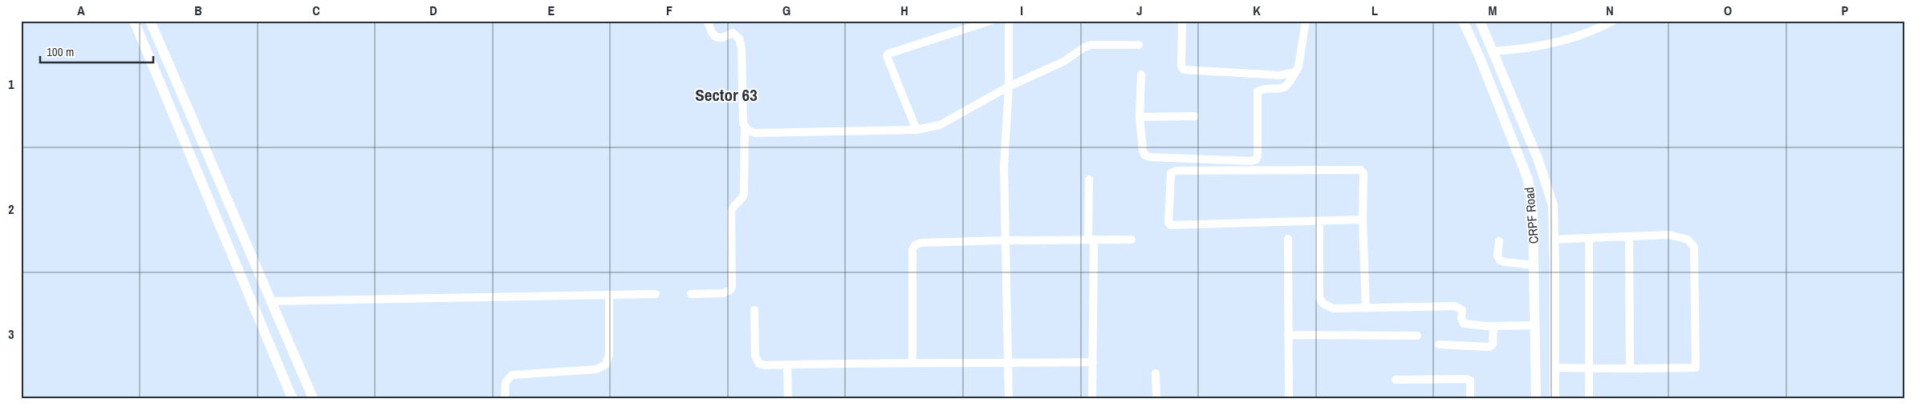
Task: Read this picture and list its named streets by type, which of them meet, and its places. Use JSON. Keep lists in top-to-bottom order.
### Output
{
  "streets": {
    "street": ["CRPF Road"]
  },
  "districts": ["Sector 63"],
  "scale_bar": "100 m",
  "grid": {
    "columns": [
      "A",
      "B",
      "C",
      "D",
      "E",
      "F",
      "G",
      "H",
      "I",
      "J",
      "K",
      "L",
      "M",
      "N",
      "O",
      "P"
    ],
    "rows": ["1", "2", "3"]
  }
}
